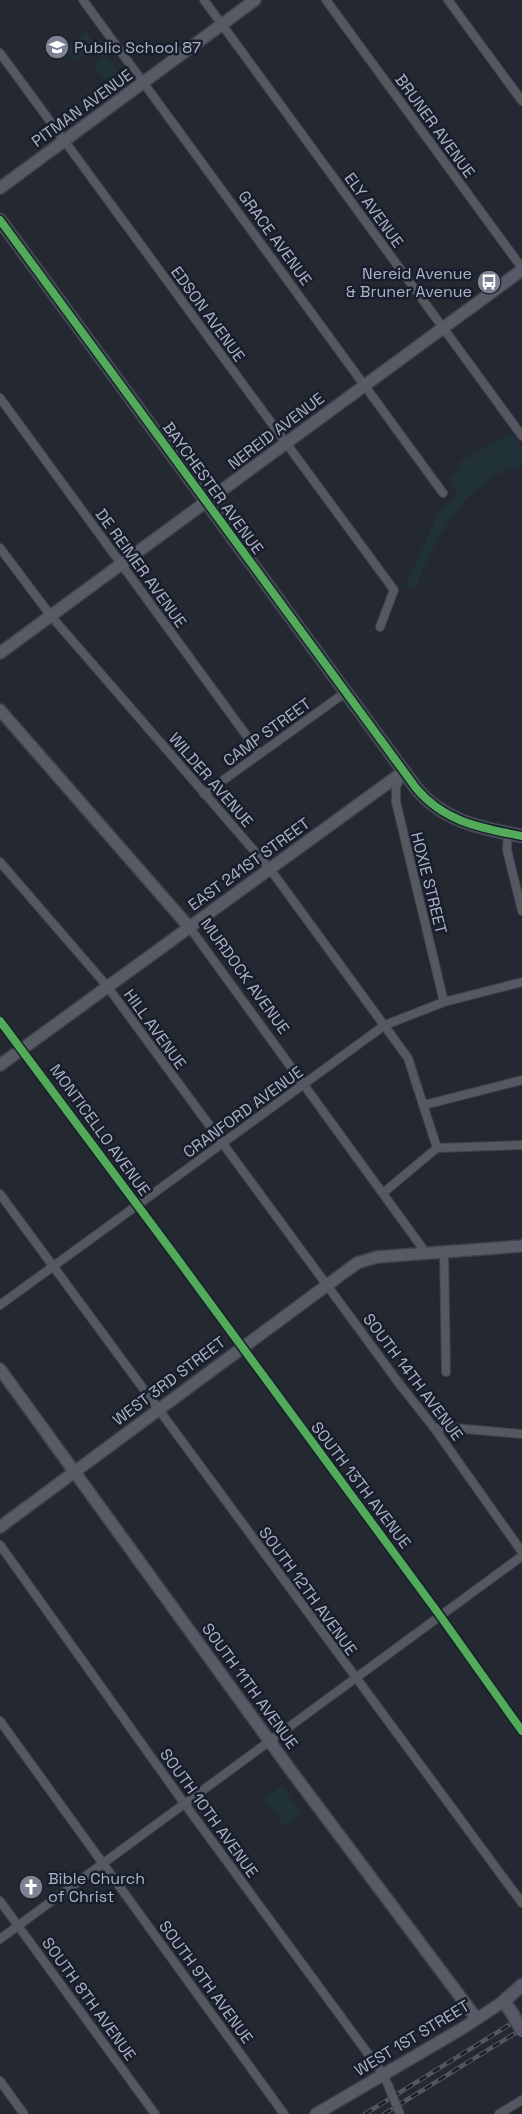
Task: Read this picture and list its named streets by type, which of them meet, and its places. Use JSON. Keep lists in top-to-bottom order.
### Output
{
  "streets": {
    "main road": ["BAYCHESTER AVENUE", "WEST 1ST STREET"],
    "street": [
      "PITMAN AVENUE",
      "BRUNER AVENUE",
      "ELY AVENUE",
      "GRACE AVENUE",
      "EDSON AVENUE",
      "NEREID AVENUE",
      "DE REIMER AVENUE",
      "CAMP STREET",
      "WILDER AVENUE",
      "EAST 241ST STREET",
      "HOXIE STREET",
      "MURDOCK AVENUE",
      "HILL AVENUE",
      "CRANFORD AVENUE",
      "MONTICELLO AVENUE",
      "SOUTH 14TH AVENUE",
      "WEST 3RD STREET",
      "SOUTH 13TH AVENUE",
      "SOUTH 12TH AVENUE",
      "SOUTH 11TH AVENUE",
      "SOUTH 10TH AVENUE",
      "SOUTH 9TH AVENUE",
      "SOUTH 8TH AVENUE"
    ]
  },
  "crossings": [
    ["PITMAN AVENUE", "ELY AVENUE"],
    ["PITMAN AVENUE", "GRACE AVENUE"],
    ["PITMAN AVENUE", "EDSON AVENUE"],
    ["BRUNER AVENUE", "NEREID AVENUE"],
    ["ELY AVENUE", "NEREID AVENUE"],
    ["GRACE AVENUE", "NEREID AVENUE"],
    ["EDSON AVENUE", "NEREID AVENUE"],
    ["NEREID AVENUE", "BAYCHESTER AVENUE"],
    ["NEREID AVENUE", "DE REIMER AVENUE"],
    ["NEREID AVENUE", "WILDER AVENUE"],
    ["BAYCHESTER AVENUE", "CAMP STREET"],
    ["BAYCHESTER AVENUE", "EAST 241ST STREET"],
    ["BAYCHESTER AVENUE", "HOXIE STREET"],
    ["DE REIMER AVENUE", "CAMP STREET"],
    ["CAMP STREET", "WILDER AVENUE"],
    ["WILDER AVENUE", "EAST 241ST STREET"],
    ["WILDER AVENUE", "CRANFORD AVENUE"],
    ["EAST 241ST STREET", "HOXIE STREET"],
    ["EAST 241ST STREET", "MURDOCK AVENUE"],
    ["EAST 241ST STREET", "HILL AVENUE"],
    ["EAST 241ST STREET", "MONTICELLO AVENUE"],
    ["HOXIE STREET", "CRANFORD AVENUE"],
    ["MURDOCK AVENUE", "CRANFORD AVENUE"],
    ["MURDOCK AVENUE", "WEST 3RD STREET"],
    ["HILL AVENUE", "CRANFORD AVENUE"],
    ["HILL AVENUE", "SOUTH 14TH AVENUE"],
    ["CRANFORD AVENUE", "MONTICELLO AVENUE"],
    ["CRANFORD AVENUE", "SOUTH 12TH AVENUE"],
    ["MONTICELLO AVENUE", "SOUTH 13TH AVENUE"],
    ["SOUTH 14TH AVENUE", "WEST 3RD STREET"],
    ["WEST 3RD STREET", "SOUTH 13TH AVENUE"],
    ["WEST 3RD STREET", "SOUTH 12TH AVENUE"],
    ["WEST 3RD STREET", "SOUTH 11TH AVENUE"],
    ["SOUTH 11TH AVENUE", "WEST 1ST STREET"],
    ["SOUTH 10TH AVENUE", "WEST 1ST STREET"]
  ],
  "places": {
    "school or university": ["Public School 87"],
    "bus stop": ["Nereid Avenue & Bruner Avenue"],
    "church": ["Bible Church of Christ"]
  }
}
